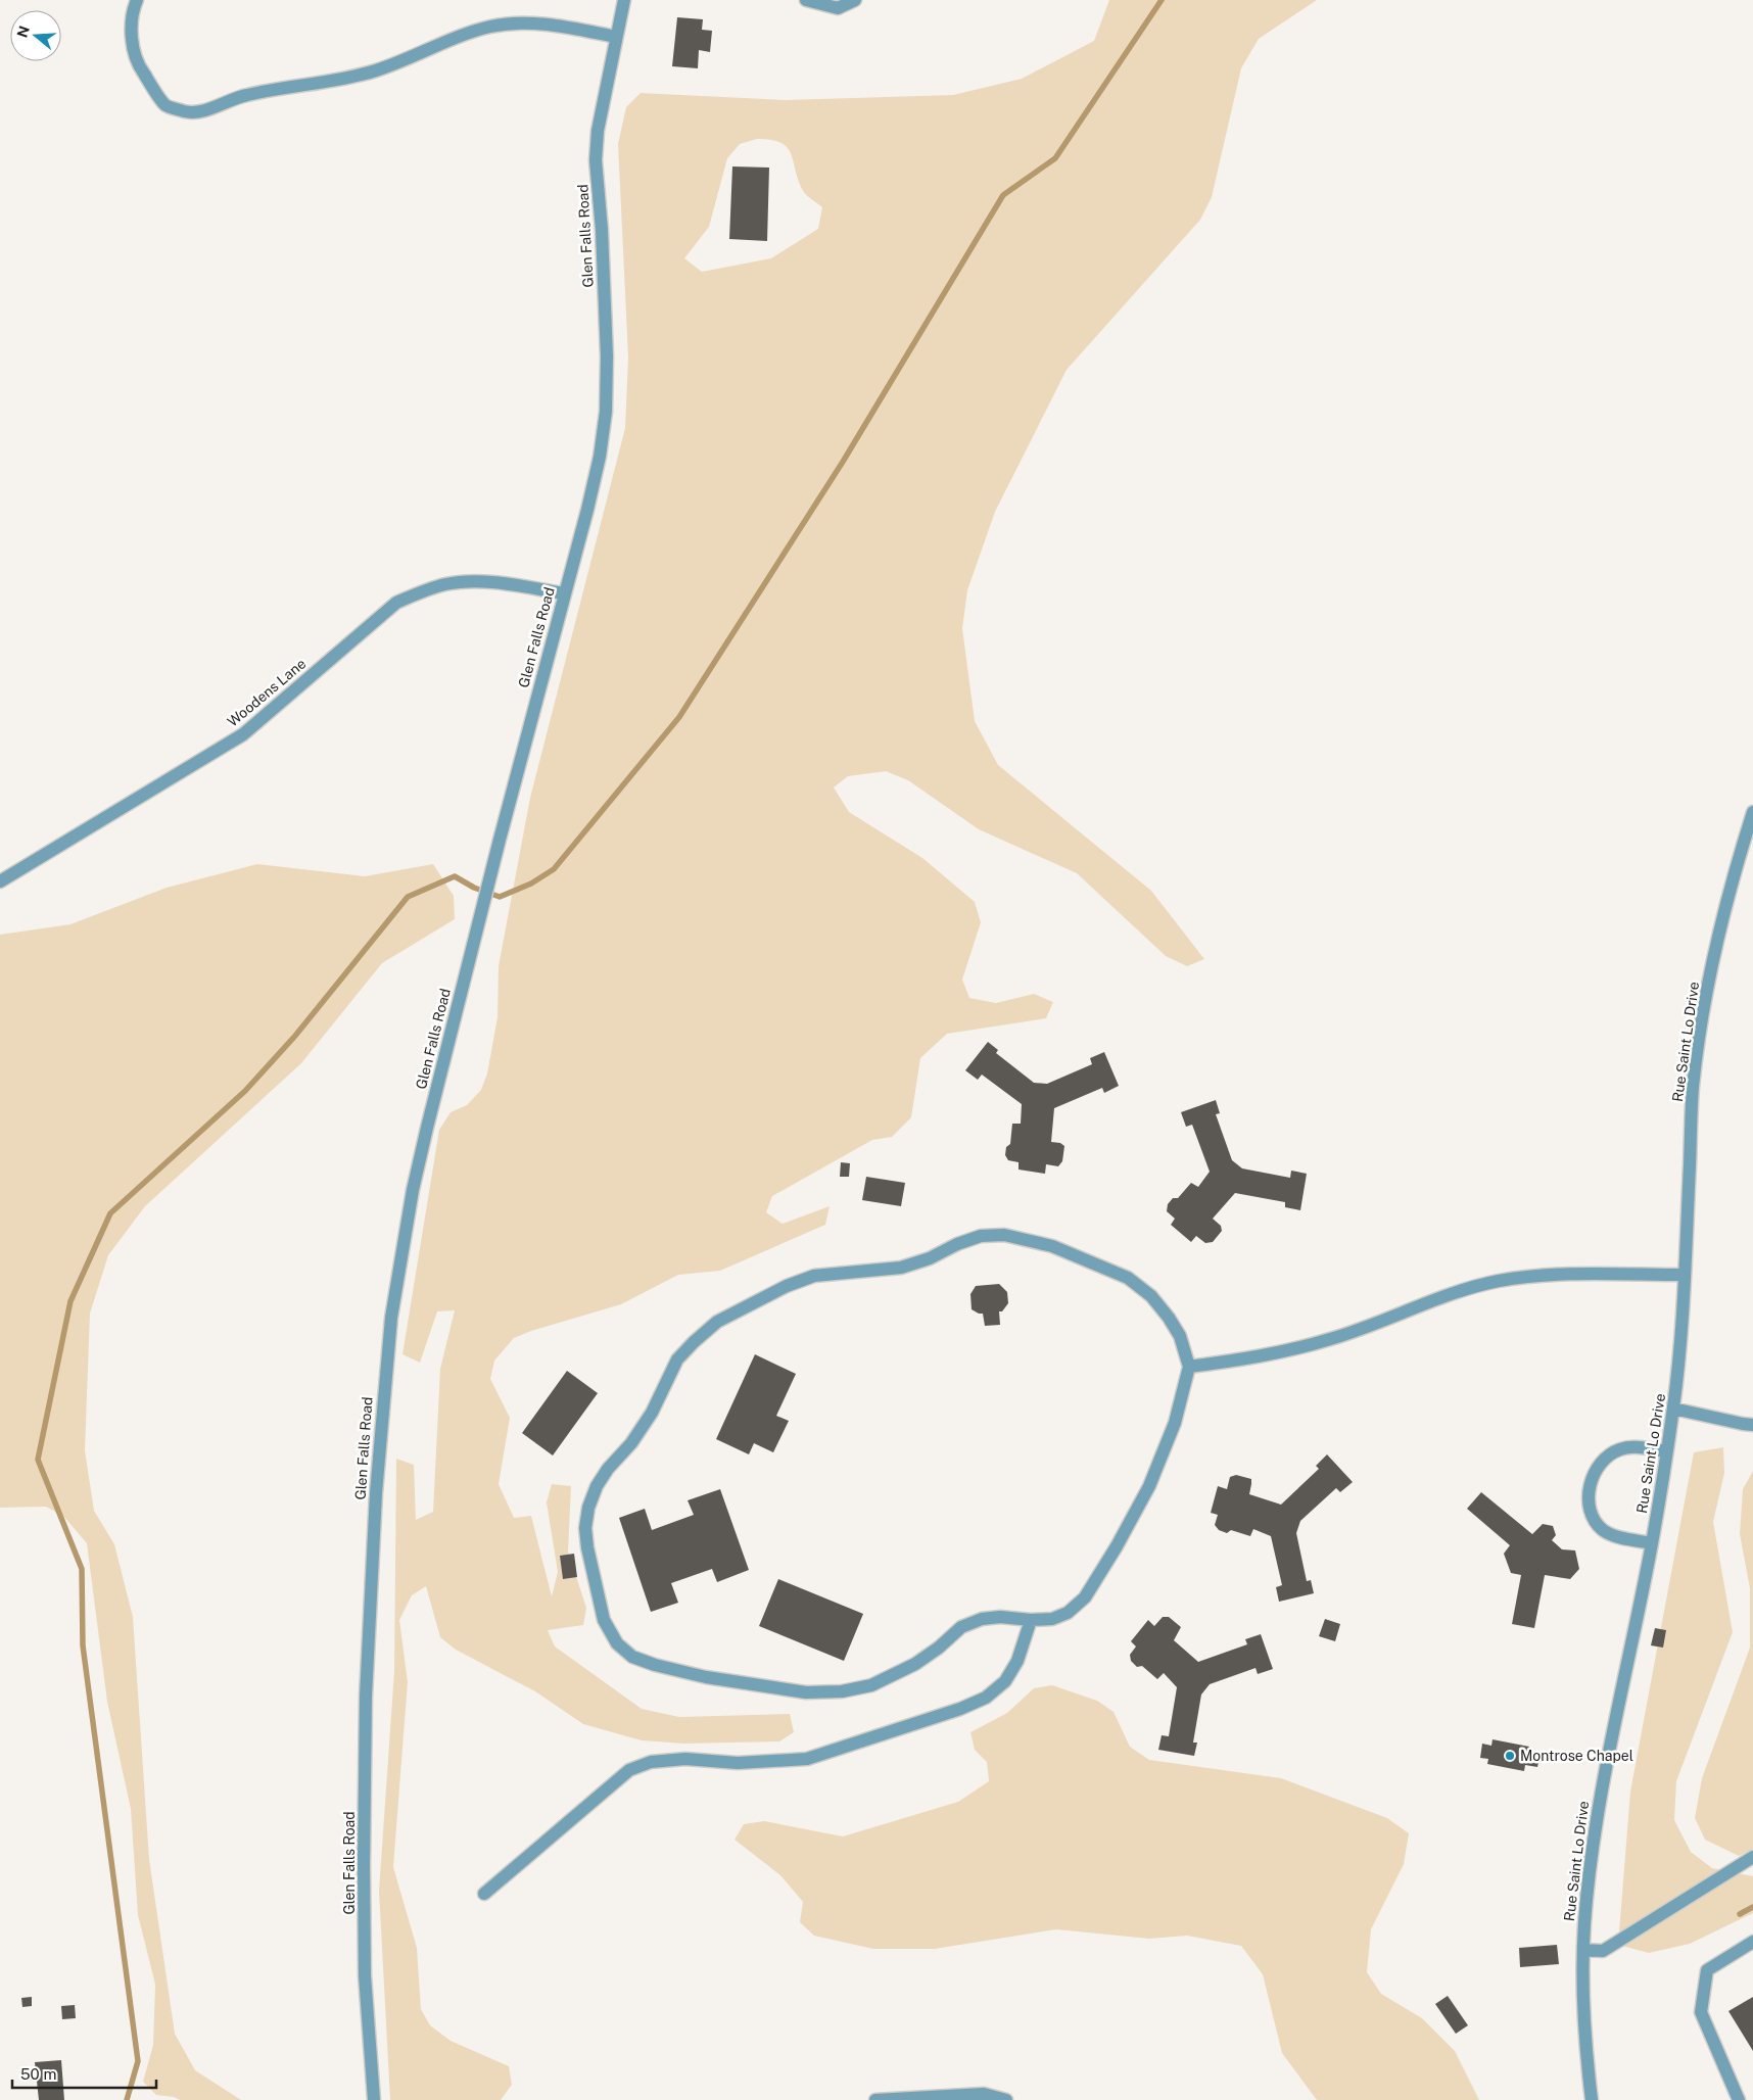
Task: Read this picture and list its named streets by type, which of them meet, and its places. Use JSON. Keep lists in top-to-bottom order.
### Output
{
  "streets": {
    "street": ["Glen Falls Road", "Woodens Lane", "Rue Saint Lo Drive"]
  },
  "crossings": [
    ["Glen Falls Road", "Woodens Lane"]
  ],
  "places": ["Montrose Chapel"],
  "scale_bar": "50 m",
  "north": "left"
}
